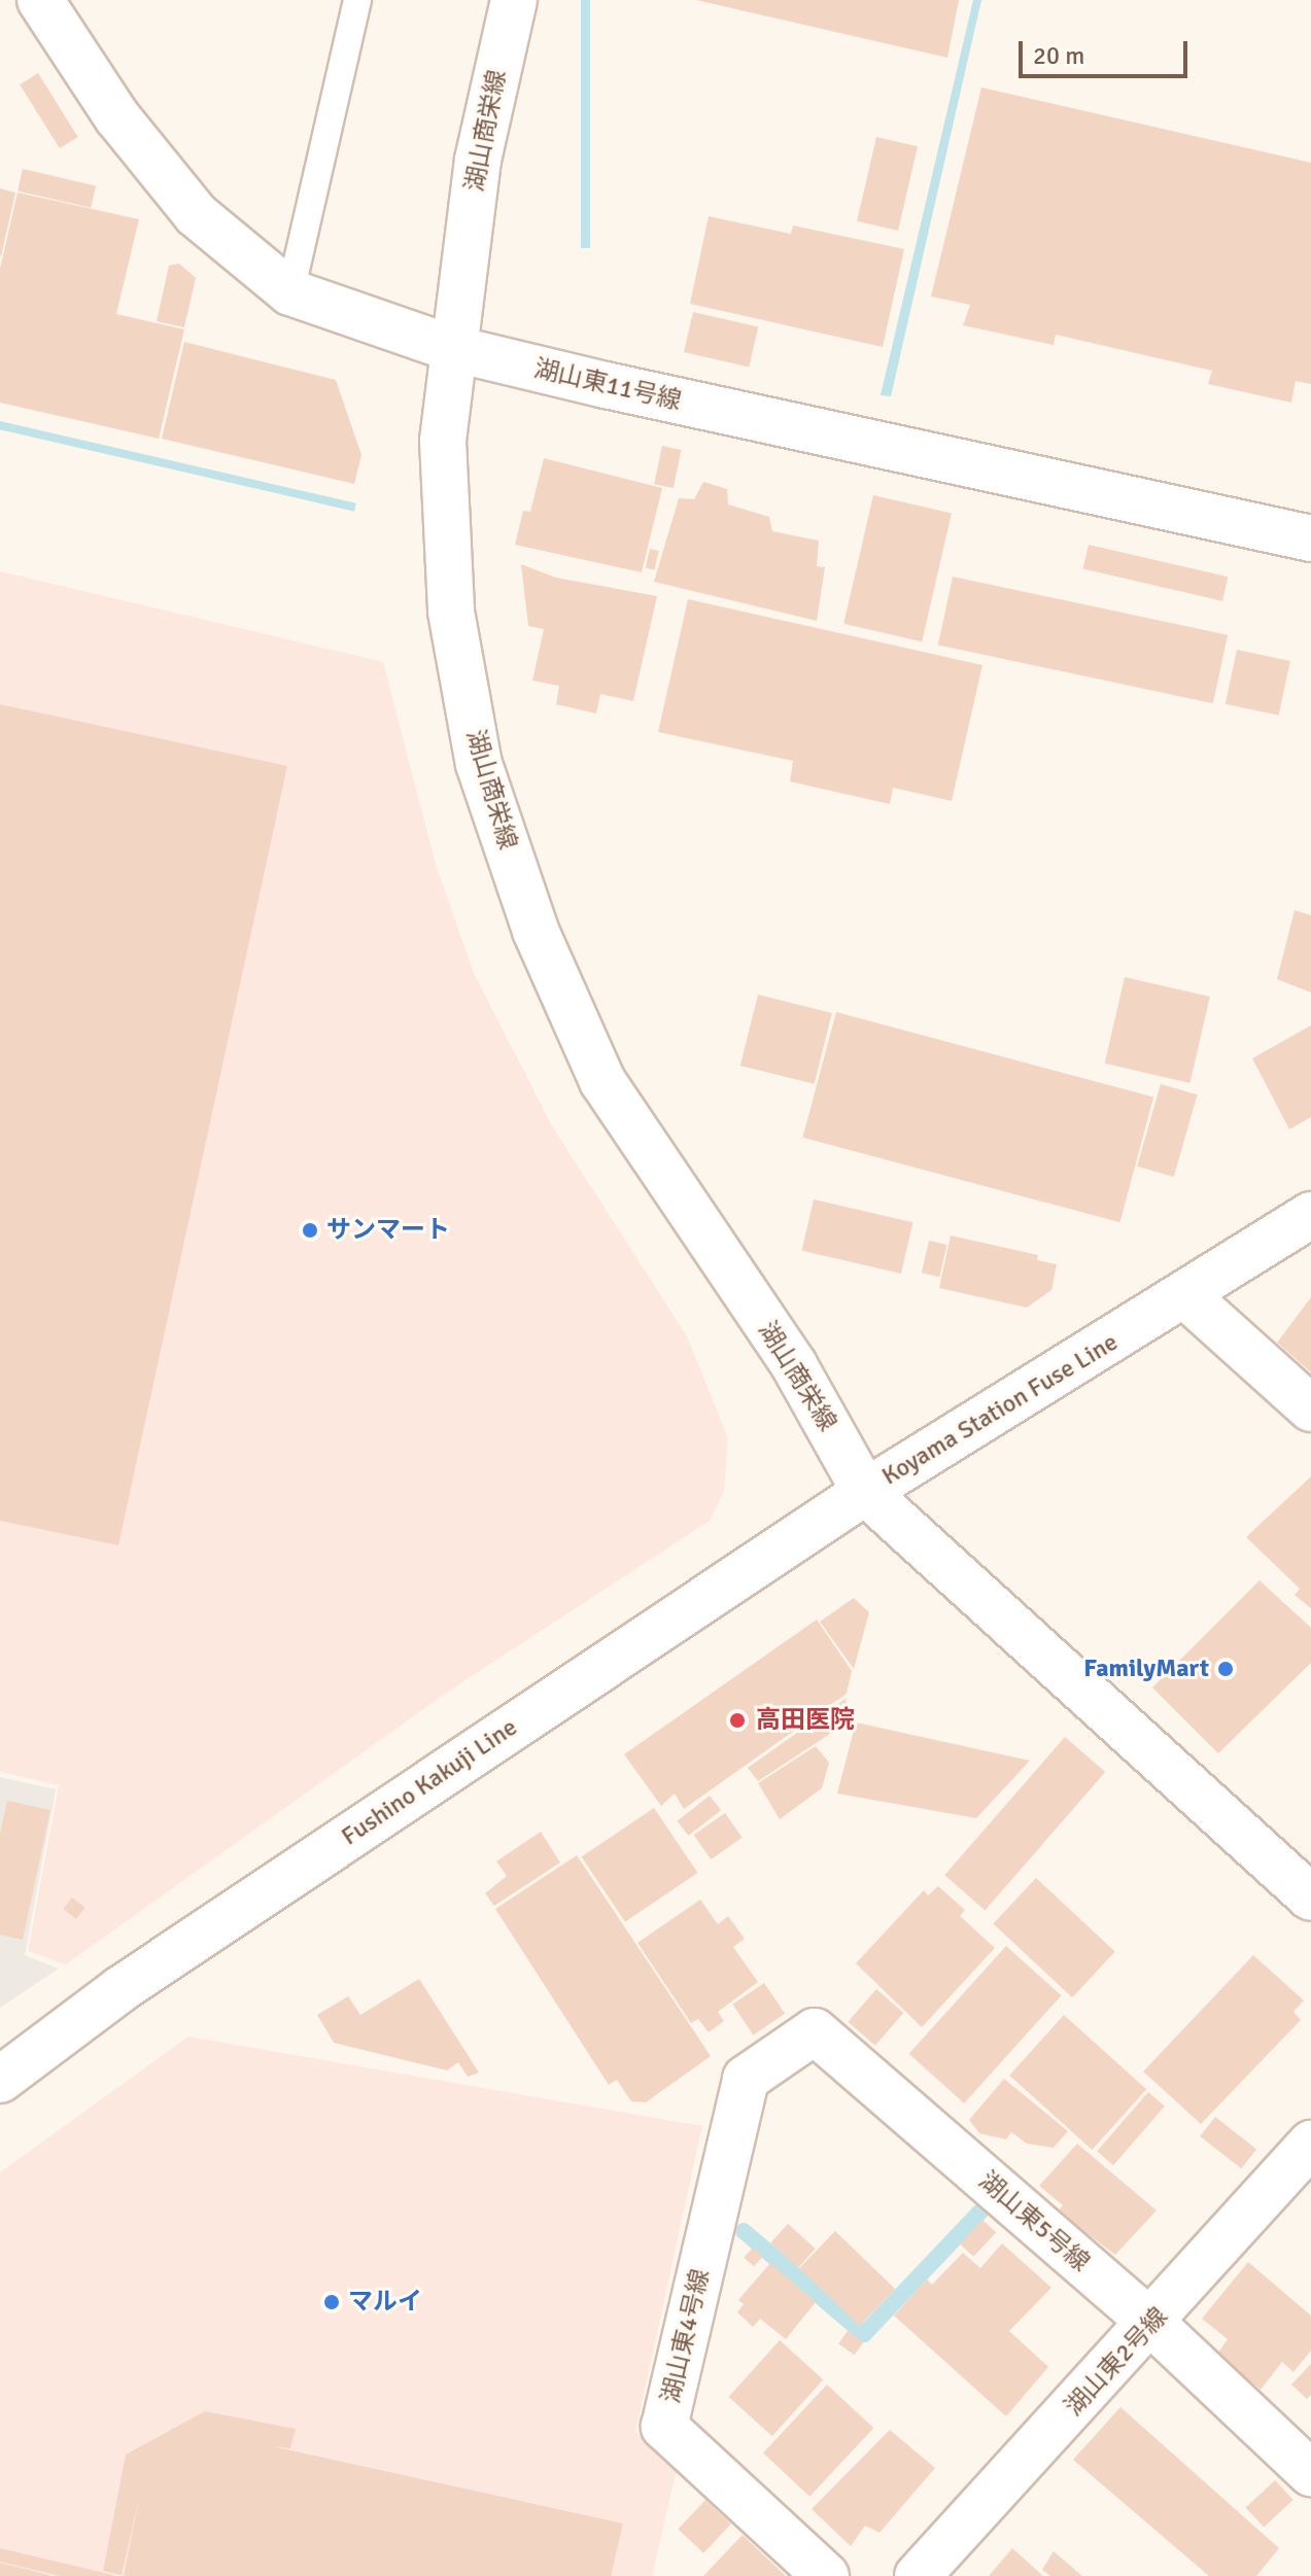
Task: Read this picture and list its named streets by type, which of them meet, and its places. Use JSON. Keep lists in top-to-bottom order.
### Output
{
  "streets": {
    "street": [
      "湖山商栄線",
      "湖山東11号線",
      "Koyama Station Fuse Line",
      "Fushino Kakuji Line",
      "湖山東5号線",
      "湖山東4号線",
      "湖山東2号線"
    ]
  },
  "crossings": [
    ["湖山商栄線", "湖山東11号線"],
    ["湖山商栄線", "Koyama Station Fuse Line"],
    ["湖山商栄線", "Fushino Kakuji Line"],
    ["Koyama Station Fuse Line", "Fushino Kakuji Line"],
    ["湖山東5号線", "湖山東4号線"],
    ["湖山東5号線", "湖山東2号線"]
  ],
  "places": [
    "サンマート",
    "FamilyMart",
    "高田医院",
    "マルイ"
  ],
  "scale_bar": "20 m"
}
